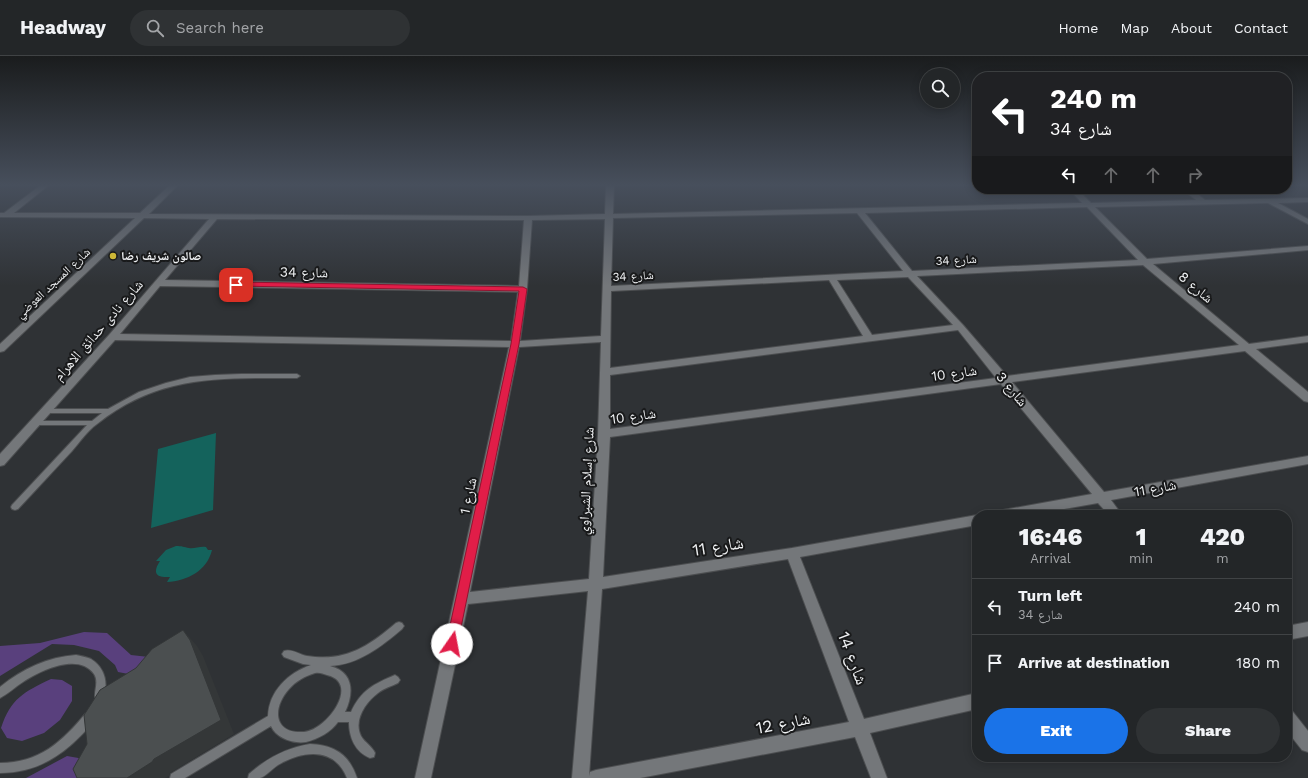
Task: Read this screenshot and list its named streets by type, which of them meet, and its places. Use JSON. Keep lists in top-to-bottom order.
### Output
{
  "streets": {
    "street": [
      "شارع 34",
      "شارع المسجد العوضي",
      "شارع 8",
      "شارع نادى حدائق الاهرام",
      "شارع 10",
      "شارع 3",
      "شارع إسلام الشبراوي",
      "شارع 11",
      "شارع 1",
      "شارع 14",
      "شارع 12"
    ]
  },
  "crossings": [
    ["شارع 34", "شارع 8"],
    ["شارع 34", "شارع نادى حدائق الاهرام"],
    ["شارع 34", "شارع 3"],
    ["شارع 34", "شارع إسلام الشبراوي"],
    ["شارع 34", "شارع 1"],
    ["شارع 8", "شارع 10"],
    ["شارع 10", "شارع 3"],
    ["شارع 10", "شارع إسلام الشبراوي"],
    ["شارع 3", "شارع 11"],
    ["شارع إسلام الشبراوي", "شارع 11"],
    ["شارع 11", "شارع 1"],
    ["شارع 11", "شارع 14"],
    ["شارع 14", "شارع 12"]
  ],
  "places": ["صالون شريف رضا"],
  "page": {
    "header": "Headway",
    "search": "Search here",
    "nav": [
      "Home",
      "Map",
      "About",
      "Contact"
    ],
    "turn": ["240 m", "شارع 34"],
    "eta": [
      "16:46",
      "Arrival",
      "1",
      "min",
      "420",
      "m"
    ],
    "list": [
      {
        "name": "Turn left",
        "note": "شارع 34",
        "value": "240 m"
      },
      {
        "name": "Arrive at destination",
        "value": "180 m"
      }
    ],
    "buttons": ["Exit", "Share"]
  }
}
